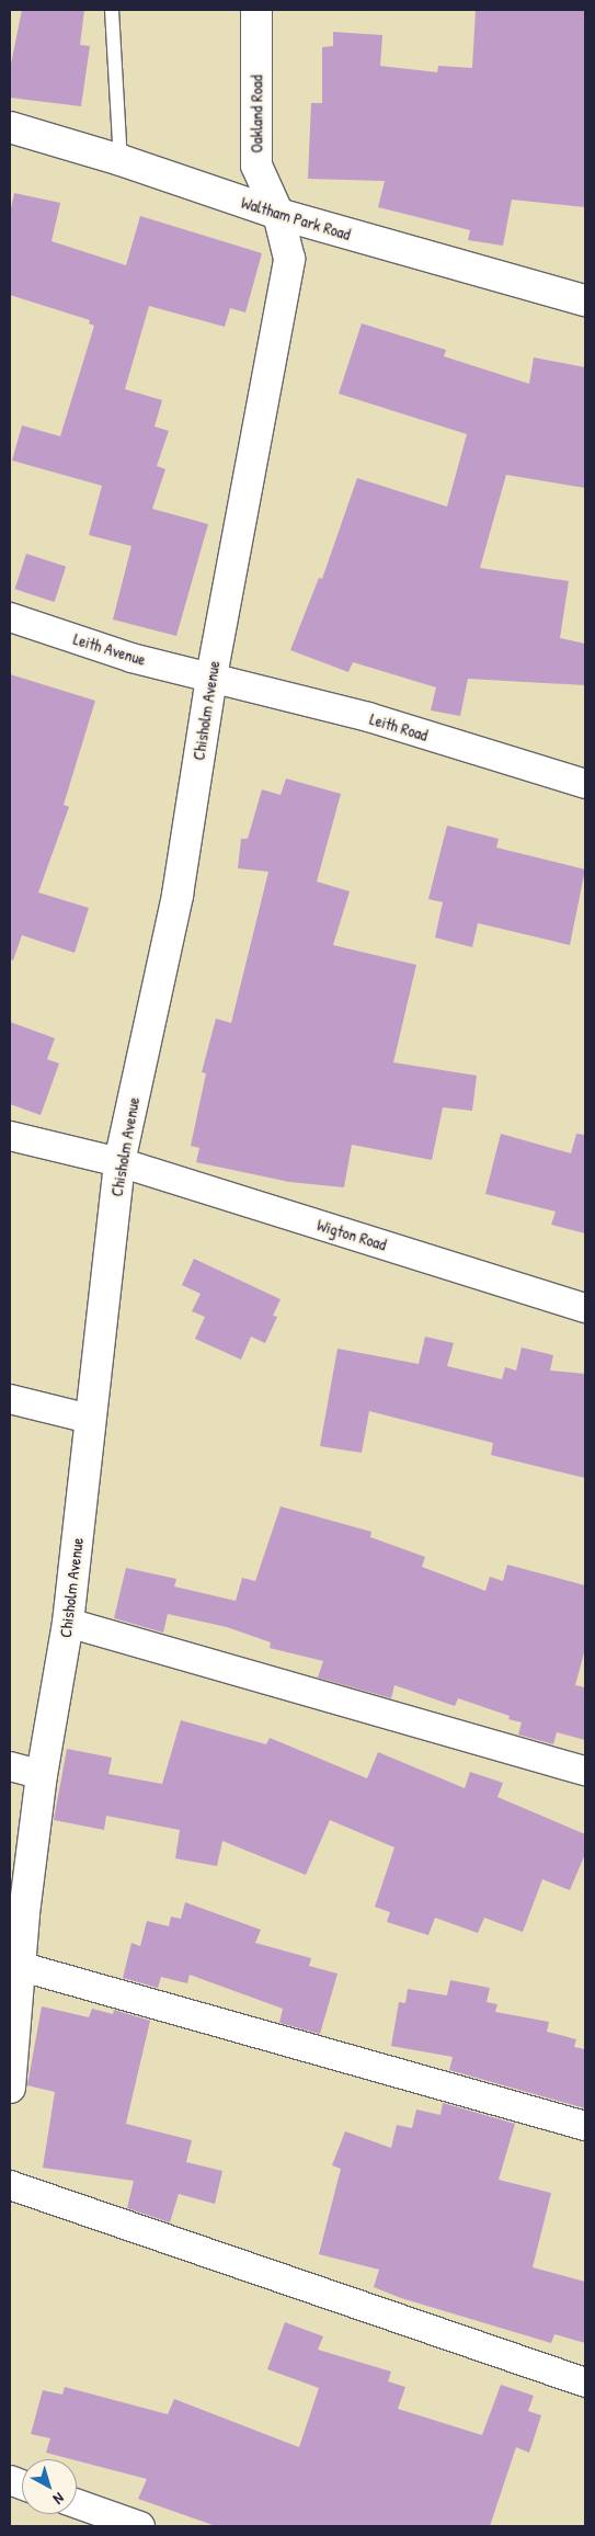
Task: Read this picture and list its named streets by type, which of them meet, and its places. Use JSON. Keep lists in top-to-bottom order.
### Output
{
  "streets": {
    "street": [
      "Oakland Road",
      "Waltham Park Road",
      "Leith Avenue",
      "Chisholm Avenue",
      "Leith Road",
      "Wigton Road"
    ]
  },
  "crossings": [
    ["Oakland Road", "Waltham Park Road"],
    ["Oakland Road", "Chisholm Avenue"],
    ["Waltham Park Road", "Chisholm Avenue"],
    ["Leith Avenue", "Chisholm Avenue"],
    ["Leith Avenue", "Leith Road"],
    ["Chisholm Avenue", "Leith Road"],
    ["Chisholm Avenue", "Wigton Road"]
  ],
  "north": "bottom right"
}
